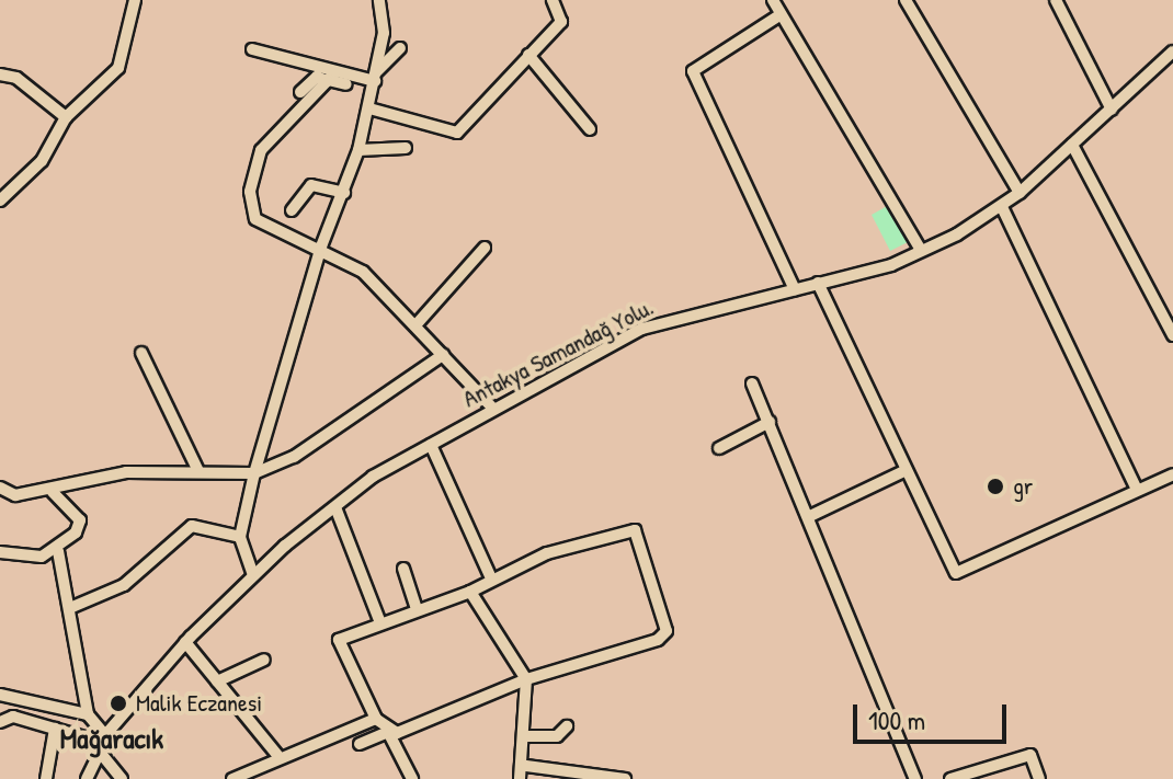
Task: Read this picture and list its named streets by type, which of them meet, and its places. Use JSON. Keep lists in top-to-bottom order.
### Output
{
  "streets": {
    "street": ["Antakya Samandağ Yolu."]
  },
  "districts": ["Mağaracık"],
  "places": ["gr", "Malik Eczanesi"],
  "scale_bar": "100 m"
}
